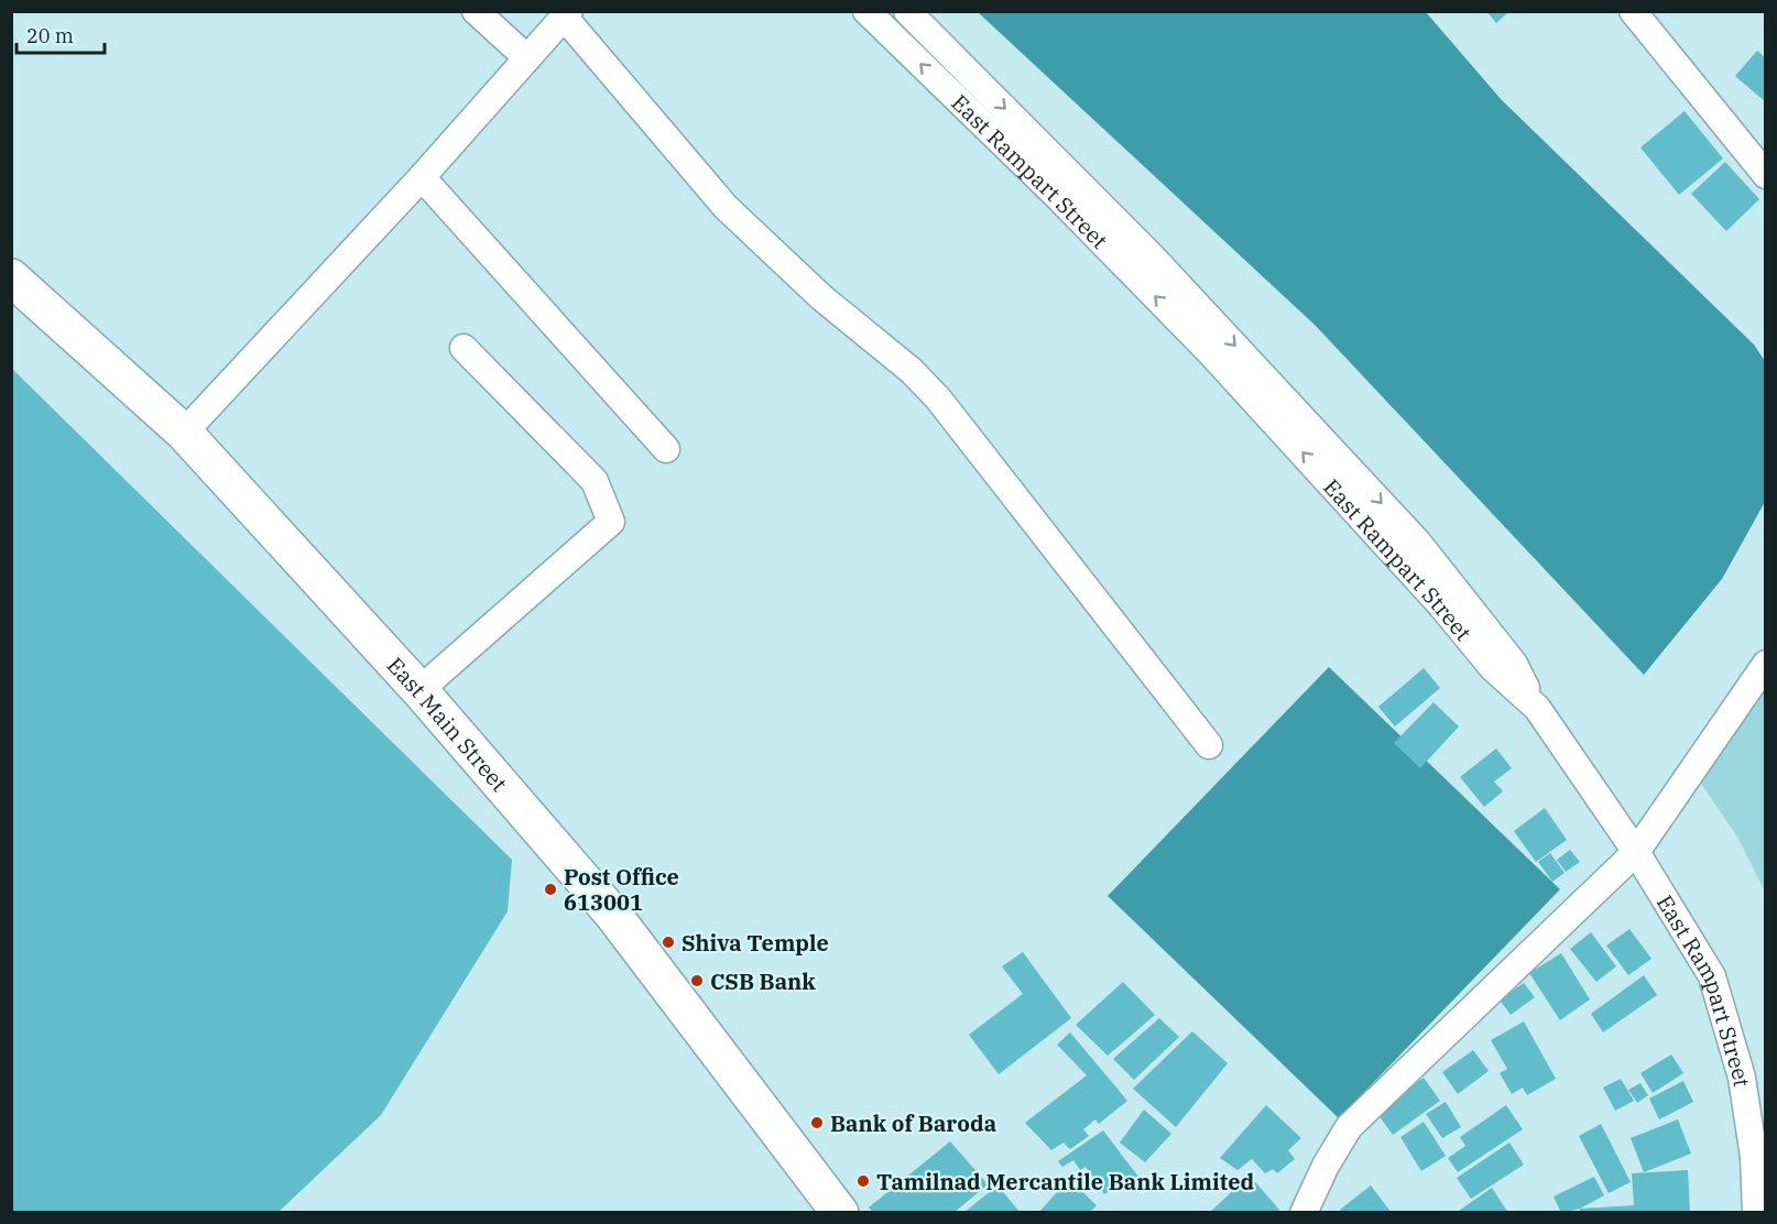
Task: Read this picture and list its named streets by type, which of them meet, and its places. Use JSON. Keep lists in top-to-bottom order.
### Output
{
  "streets": {
    "main road": ["East Main Street"],
    "street": ["East Rampart Street"]
  },
  "places": [
    "Post Office 613001",
    "Shiva Temple",
    "CSB Bank",
    "Bank of Baroda",
    "Tamilnad Mercantile Bank Limited"
  ],
  "scale_bar": "20 m"
}
